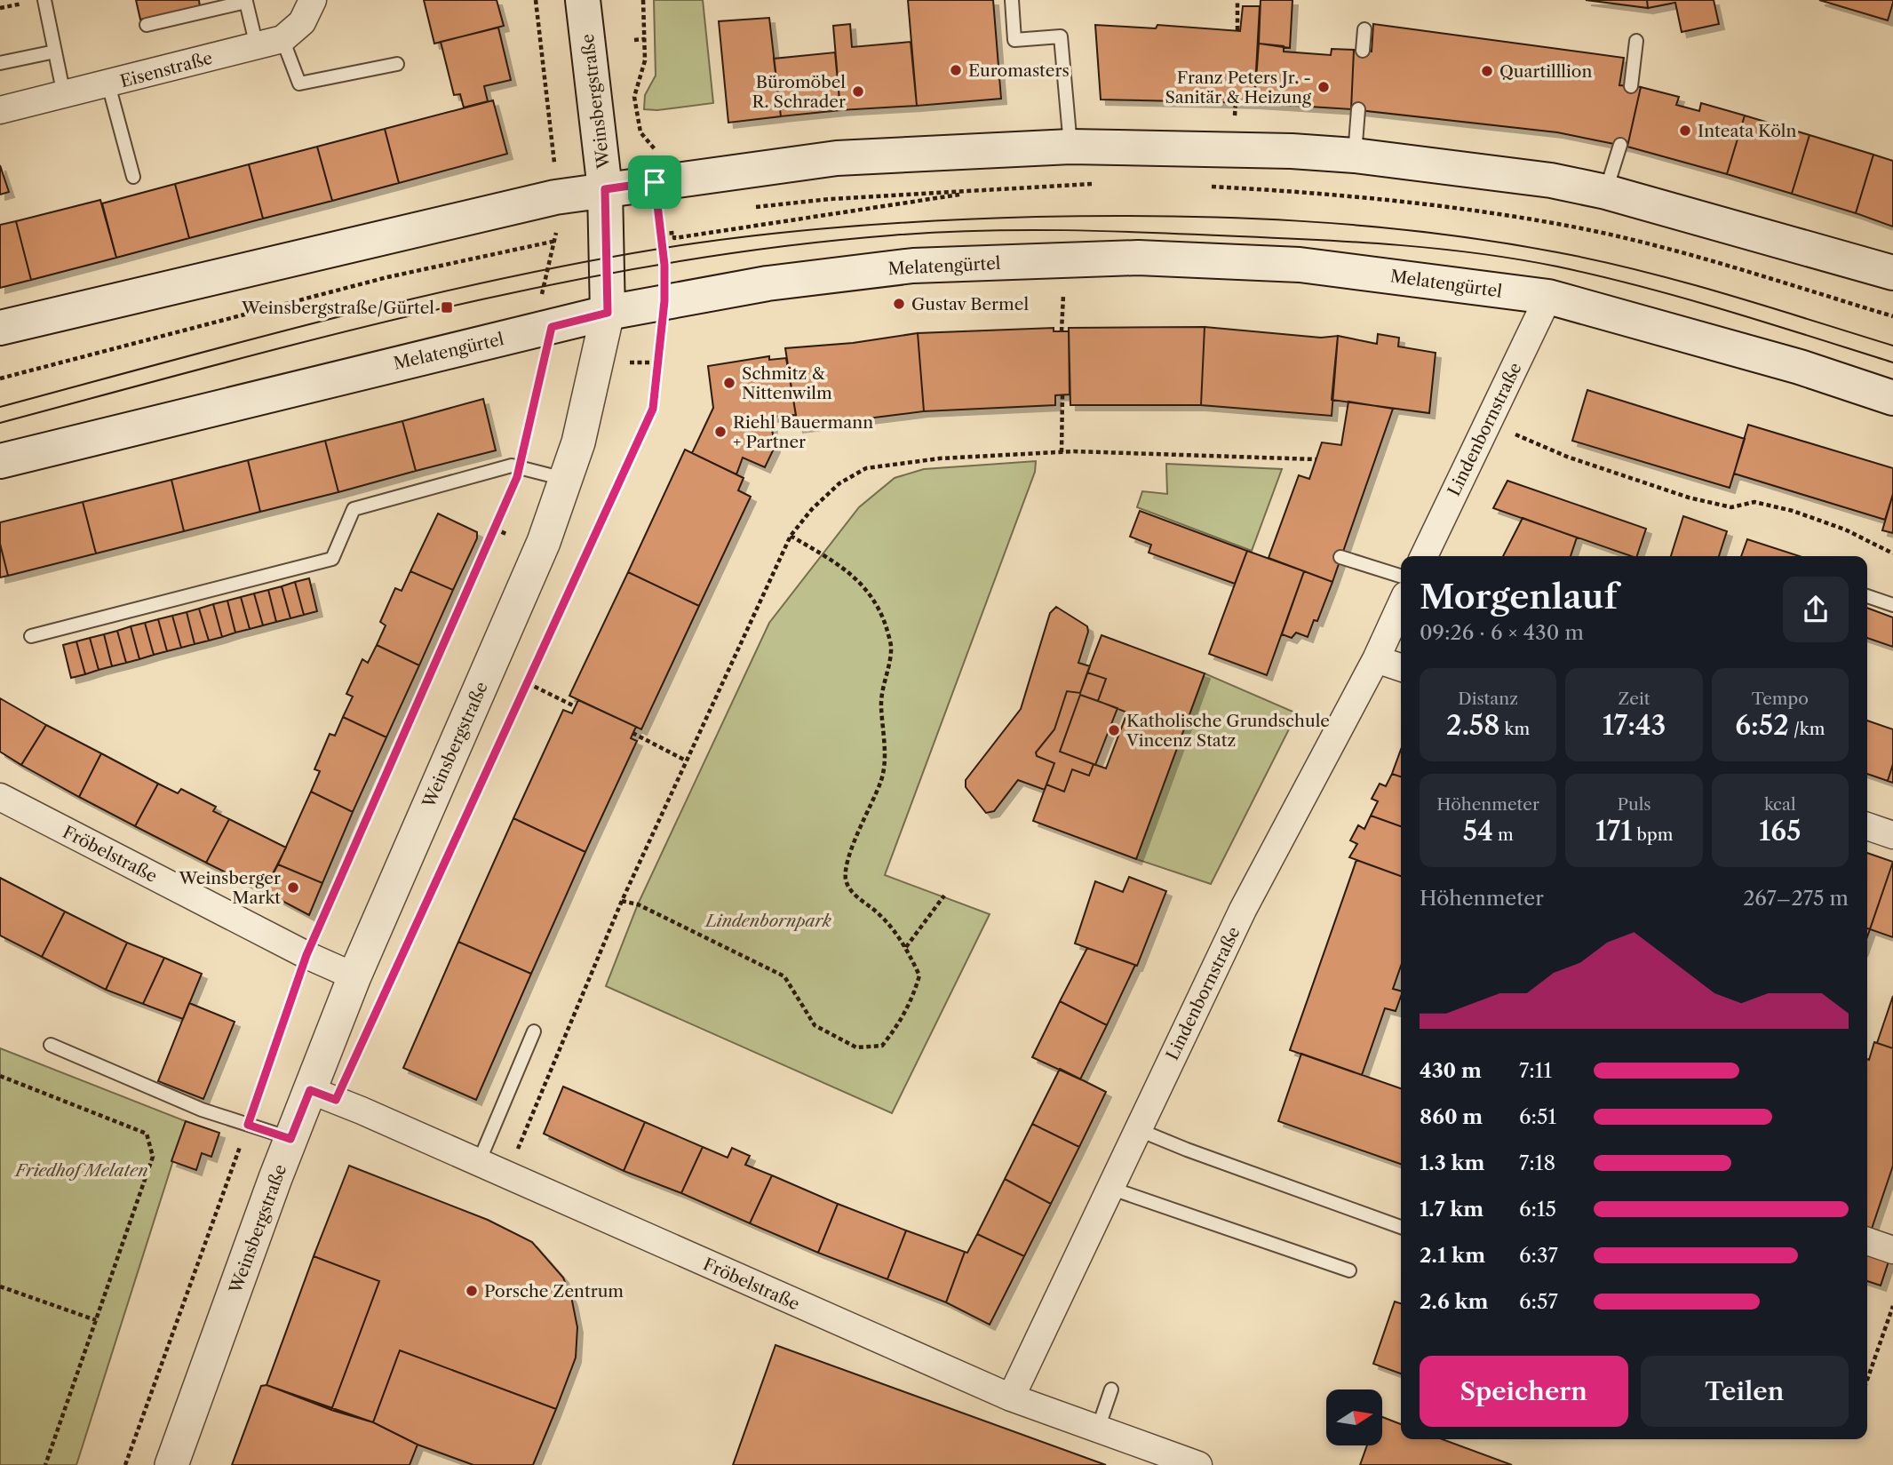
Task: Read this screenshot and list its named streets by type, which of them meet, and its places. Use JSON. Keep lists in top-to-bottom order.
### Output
{
  "streets": {
    "main road": ["Weinsbergstraße", "Melatengürtel"],
    "street": ["Eisenstraße", "Lindenbornstraße", "Fröbelstraße"]
  },
  "crossings": [
    ["Weinsbergstraße", "Melatengürtel"],
    ["Weinsbergstraße", "Fröbelstraße"],
    ["Melatengürtel", "Lindenbornstraße"],
    ["Lindenbornstraße", "Fröbelstraße"]
  ],
  "parks": ["Lindenbornpark", "Friedhof Melaten"],
  "places": {
    "other": [
      "Euromasters",
      "Quartilllion",
      "Franz Peters Jr. - Sanitär & Heizung",
      "Büromöbel R. Schrader",
      "Inteata Köln",
      "Gustav Bermel",
      "Schmitz & Nittenwilm",
      "Riehl Bauermann + Partner",
      "Katholische Grundschule Vincenz Statz",
      "Weinsberger Markt",
      "Porsche Zentrum"
    ],
    "transit": ["Weinsbergstraße/Gürtel"]
  },
  "north": "right",
  "page": {
    "heading": ["Morgenlauf", "09:26 · 6 × 430 m"],
    "stats": [
      ["Distanz", "2.58 km"],
      ["Zeit", "17:43"],
      ["Tempo", "6:52 /km"],
      ["Höhenmeter", "54 m"],
      ["Puls", "171 bpm"],
      ["kcal", "165"]
    ],
    "chart": ["Höhenmeter", "267–275 m"],
    "list": [
      {
        "name": "430 m",
        "note": "7:11"
      },
      {
        "name": "860 m",
        "note": "6:51"
      },
      {
        "name": "1.3 km",
        "note": "7:18"
      },
      {
        "name": "1.7 km",
        "note": "6:15"
      },
      {
        "name": "2.1 km",
        "note": "6:37"
      },
      {
        "name": "2.6 km",
        "note": "6:57"
      }
    ],
    "buttons": ["Speichern", "Teilen"]
  }
}
